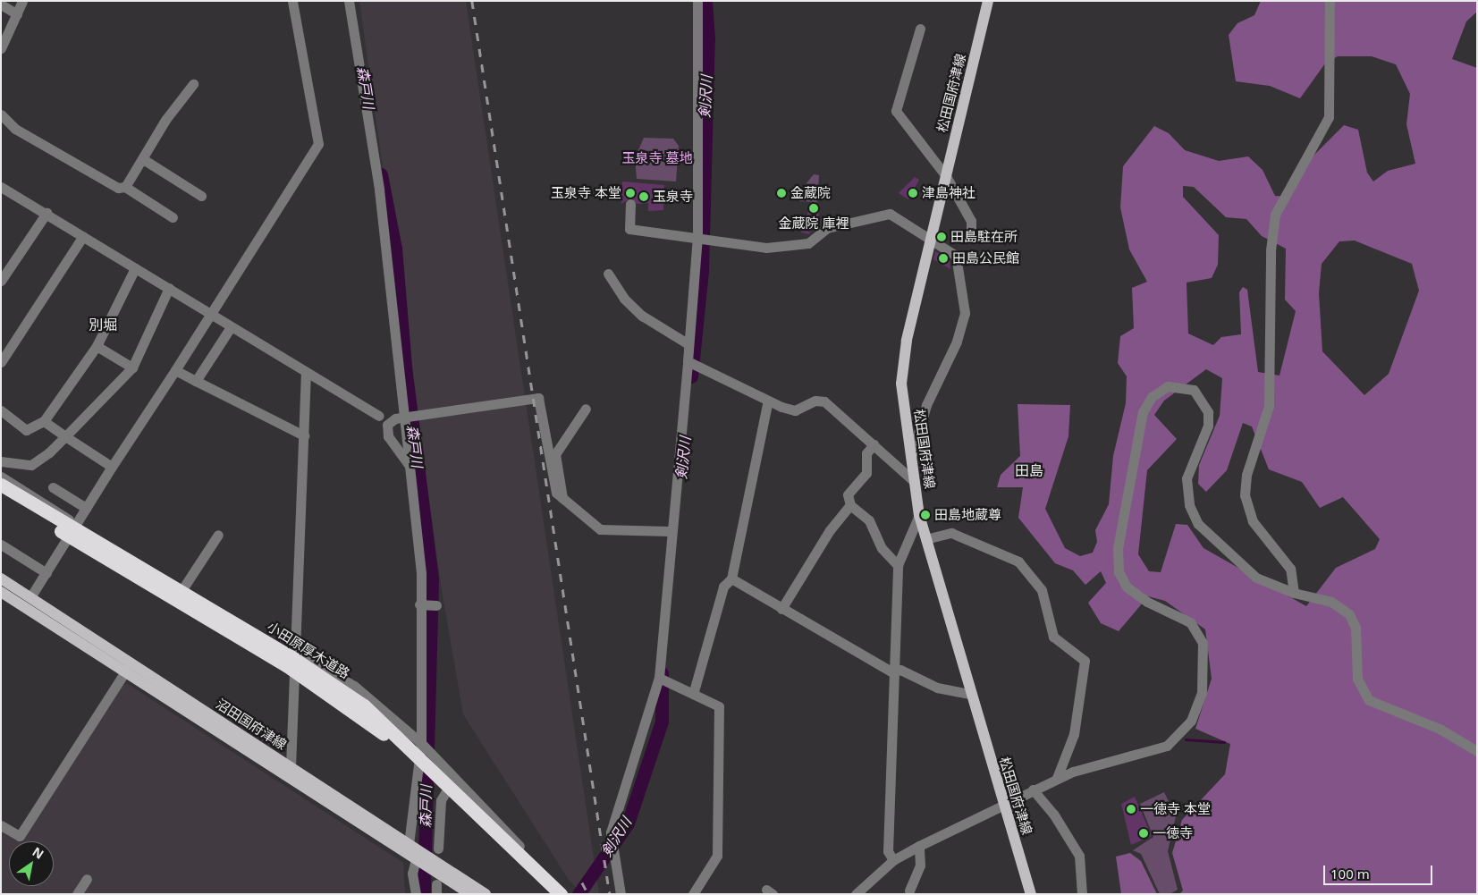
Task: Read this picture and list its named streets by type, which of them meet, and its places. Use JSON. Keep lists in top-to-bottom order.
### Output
{
  "streets": {
    "highway": ["小田原厚木道路"],
    "main road": ["松田国府津線", "沼田国府津線"]
  },
  "districts": ["別堀", "田島"],
  "water": ["森戸川", "剣沢川"],
  "parks": ["玉泉寺 墓地"],
  "places": [
    "玉泉寺 本堂",
    "金蔵院",
    "津島神社",
    "玉泉寺",
    "金蔵院 庫裡",
    "田島駐在所",
    "田島公民館",
    "田島地蔵尊",
    "一徳寺 本堂",
    "一徳寺"
  ],
  "scale_bar": "100 m",
  "north": "top right"
}
